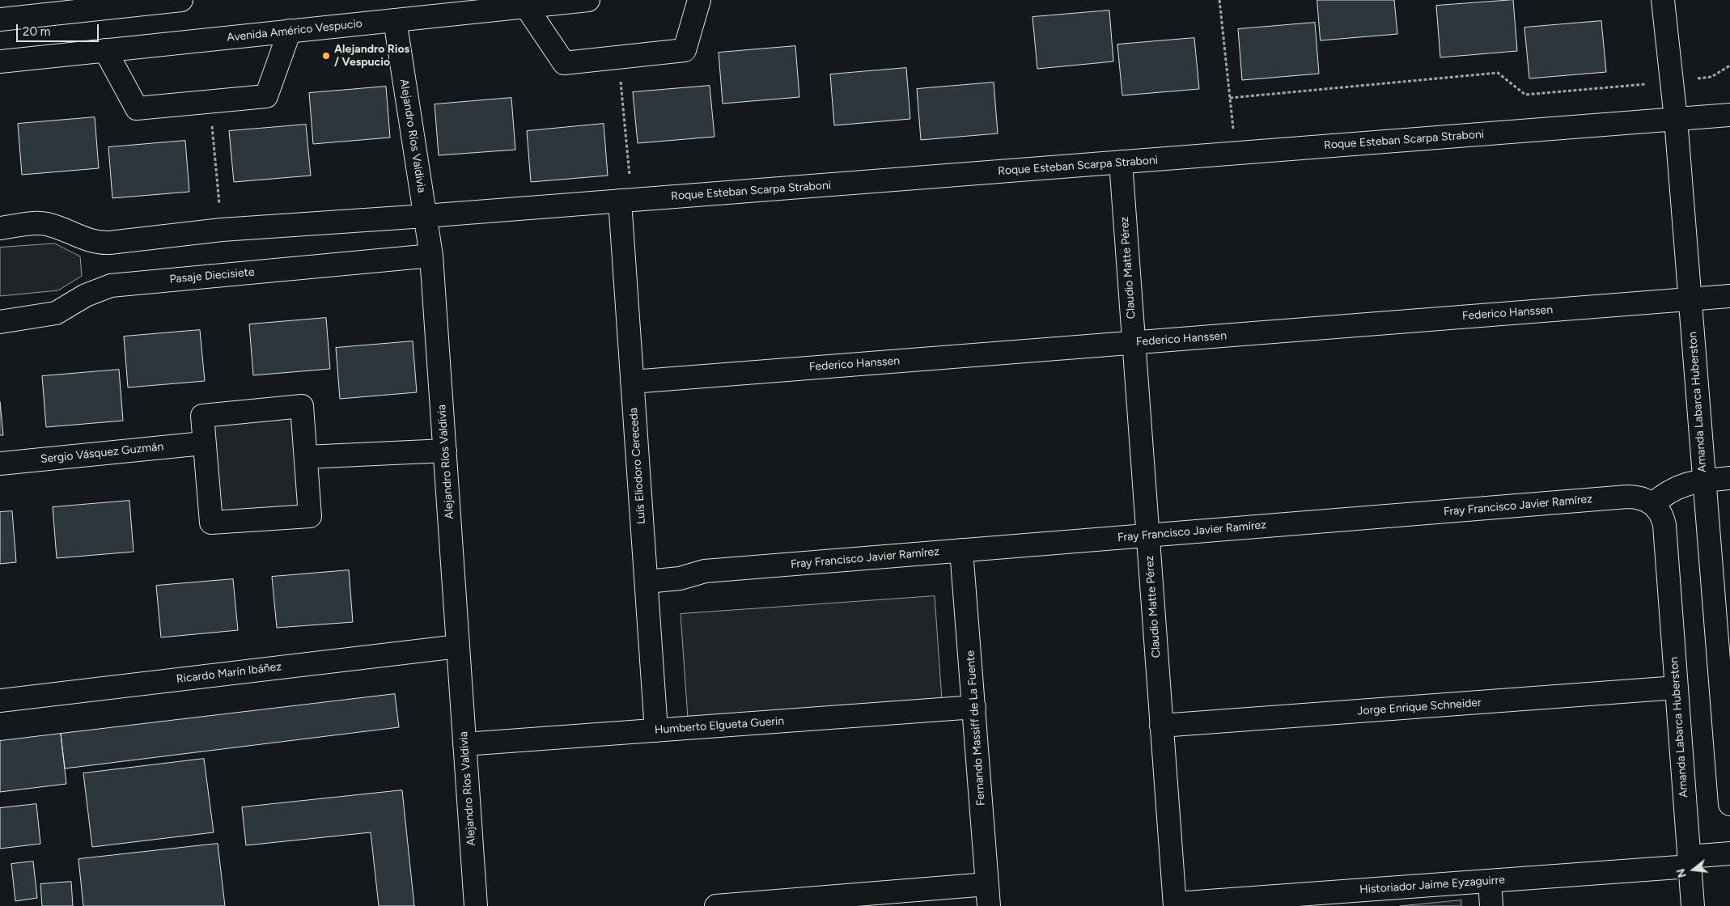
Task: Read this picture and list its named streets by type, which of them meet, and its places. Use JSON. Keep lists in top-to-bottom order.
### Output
{
  "streets": {
    "main road": [
      "Avenida Américo Vespucio",
      "Alejandro Ríos Valdivia",
      "Roque Esteban Scarpa Straboni",
      "Claudio Matte Pérez",
      "Pasaje Diecisiete",
      "Federico Hanssen",
      "Amanda Labarca Huberston",
      "Sergio Vásquez Guzmán",
      "Luís Eliodoro Cereceda",
      "Fray Francisco Javier Ramírez",
      "Ricardo Marín Ibáñez",
      "Jorge Enrique Schneider",
      "Humberto Elgueta Guerin",
      "Fernando Massiff de La Fuente",
      "Historiador Jaime Eyzaguirre"
    ]
  },
  "crossings": [
    ["Avenida Américo Vespucio", "Alejandro Ríos Valdivia"],
    ["Alejandro Ríos Valdivia", "Roque Esteban Scarpa Straboni"],
    ["Alejandro Ríos Valdivia", "Pasaje Diecisiete"],
    ["Alejandro Ríos Valdivia", "Ricardo Marín Ibáñez"],
    ["Alejandro Ríos Valdivia", "Humberto Elgueta Guerin"],
    ["Roque Esteban Scarpa Straboni", "Claudio Matte Pérez"],
    ["Roque Esteban Scarpa Straboni", "Amanda Labarca Huberston"],
    ["Roque Esteban Scarpa Straboni", "Luís Eliodoro Cereceda"],
    ["Claudio Matte Pérez", "Federico Hanssen"],
    ["Claudio Matte Pérez", "Fray Francisco Javier Ramírez"],
    ["Claudio Matte Pérez", "Jorge Enrique Schneider"],
    ["Claudio Matte Pérez", "Historiador Jaime Eyzaguirre"],
    ["Federico Hanssen", "Amanda Labarca Huberston"],
    ["Federico Hanssen", "Luís Eliodoro Cereceda"],
    ["Amanda Labarca Huberston", "Fray Francisco Javier Ramírez"],
    ["Amanda Labarca Huberston", "Jorge Enrique Schneider"],
    ["Amanda Labarca Huberston", "Historiador Jaime Eyzaguirre"],
    ["Luís Eliodoro Cereceda", "Fray Francisco Javier Ramírez"],
    ["Luís Eliodoro Cereceda", "Humberto Elgueta Guerin"],
    ["Fray Francisco Javier Ramírez", "Fernando Massiff de La Fuente"],
    ["Humberto Elgueta Guerin", "Fernando Massiff de La Fuente"]
  ],
  "places": ["Alejandro Rios / Vespucio"],
  "scale_bar": "20 m",
  "north": "left"
}
